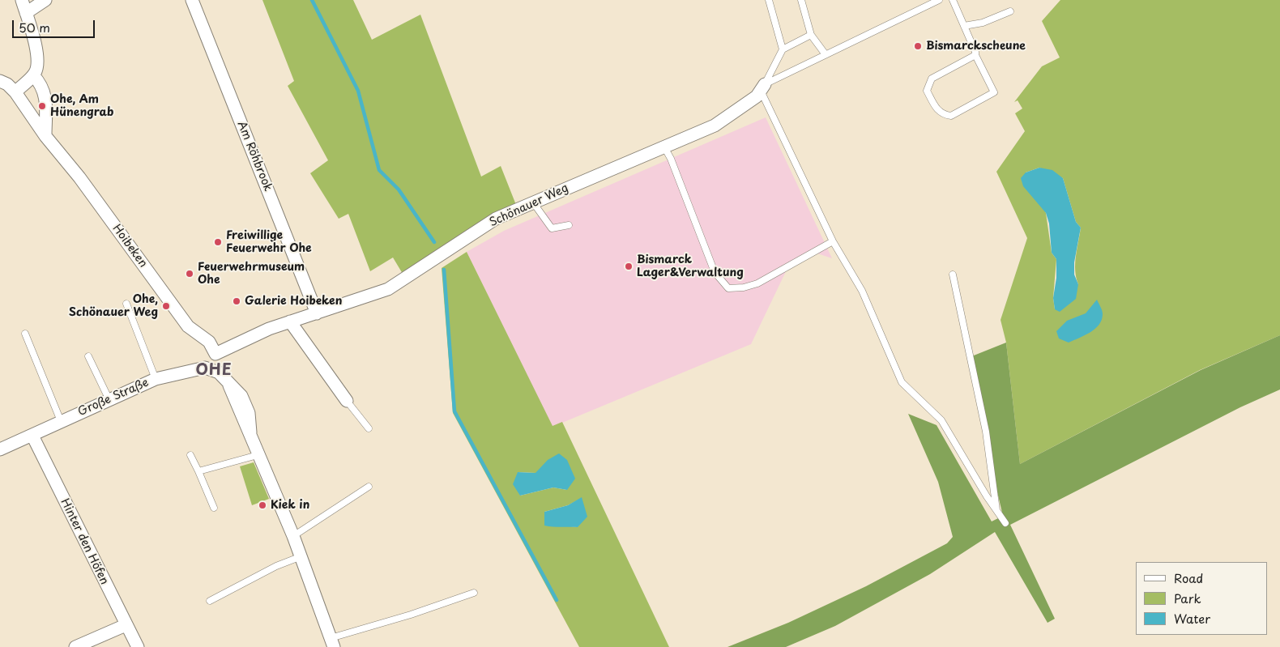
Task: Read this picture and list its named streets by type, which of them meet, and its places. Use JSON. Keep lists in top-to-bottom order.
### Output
{
  "streets": {
    "street": [
      "Am Röhbrook",
      "Schönauer Weg",
      "Hoibeken",
      "Große Straße",
      "Hinter den Höfen"
    ]
  },
  "crossings": [
    ["Am Röhbrook", "Schönauer Weg"],
    ["Schönauer Weg", "Hoibeken"],
    ["Große Straße", "Hinter den Höfen"]
  ],
  "districts": ["OHE"],
  "places": [
    "Bismarckscheune",
    "Ohe, Am Hünengrab",
    "Freiwillige Feuerwehr Ohe",
    "Bismarck Lager&Verwaltung",
    "Feuerwehrmuseum Ohe",
    "Galerie Hoibeken",
    "Ohe, Schönauer Weg",
    "Kiek in"
  ],
  "legend": ["Road", "Park", "Water"],
  "scale_bar": "50 m"
}
